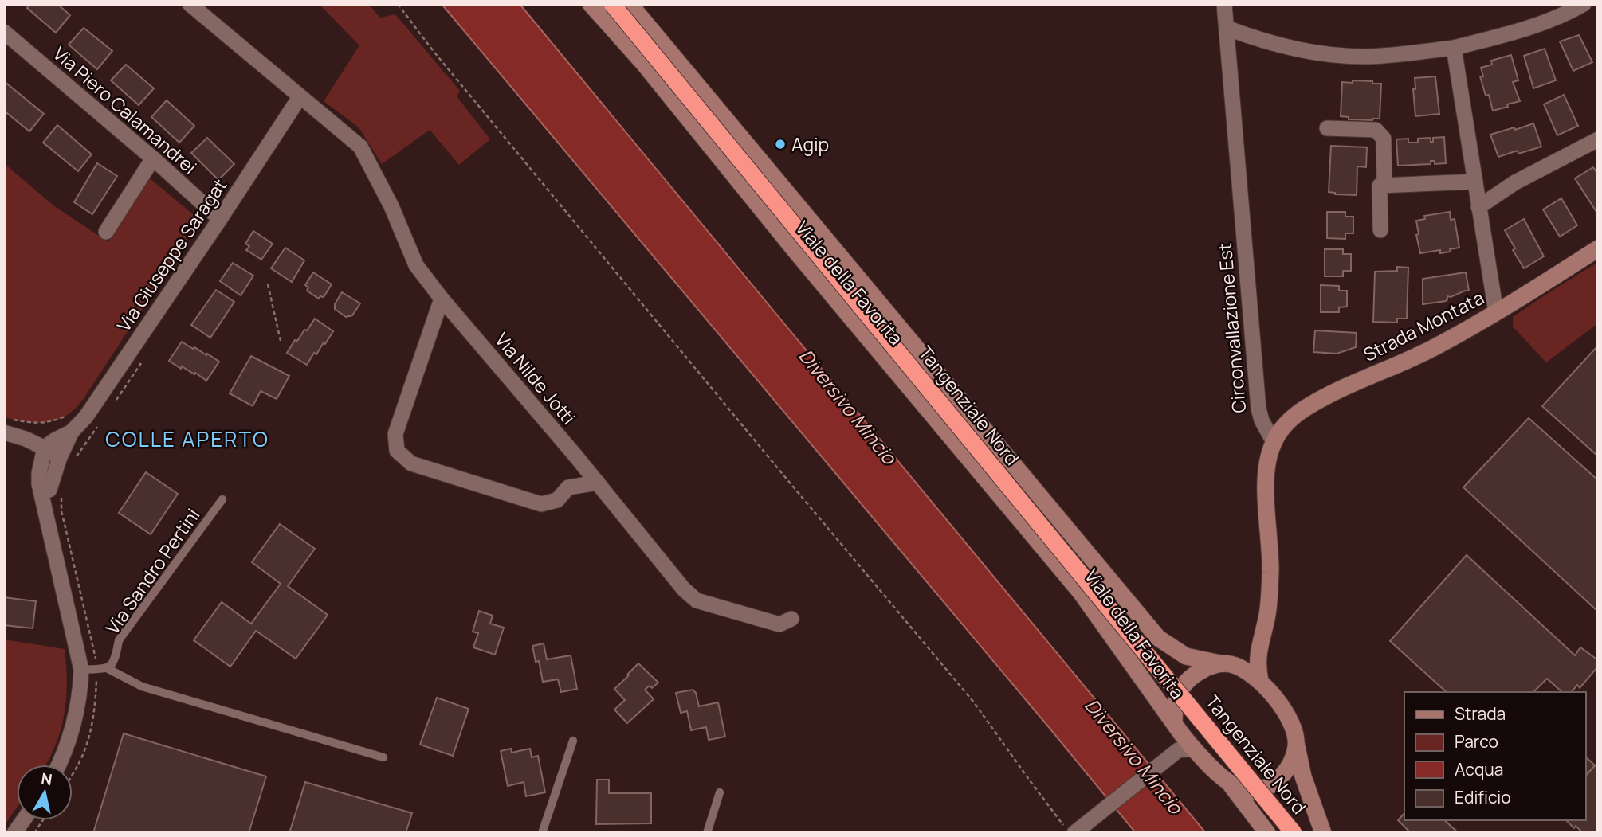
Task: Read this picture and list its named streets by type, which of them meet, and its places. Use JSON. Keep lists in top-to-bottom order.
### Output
{
  "streets": {
    "highway": ["Tangenziale Nord"],
    "main road": ["Viale della Favorita", "Strada Montata"],
    "street": [
      "Via Piero Calamandrei",
      "Via Giuseppe Saragat",
      "Circonvallazione Est",
      "Via Nilde Jotti"
    ],
    "lane": ["Via Sandro Pertini"]
  },
  "crossings": [
    ["Via Piero Calamandrei", "Via Giuseppe Saragat"],
    ["Via Giuseppe Saragat", "Via Nilde Jotti"],
    ["Strada Montata", "Circonvallazione Est"]
  ],
  "districts": ["COLLE APERTO"],
  "water": ["Diversivo Mincio"],
  "places": ["Agip"],
  "legend": [
    "Strada",
    "Parco",
    "Acqua",
    "Edificio"
  ],
  "north": "top"
}
